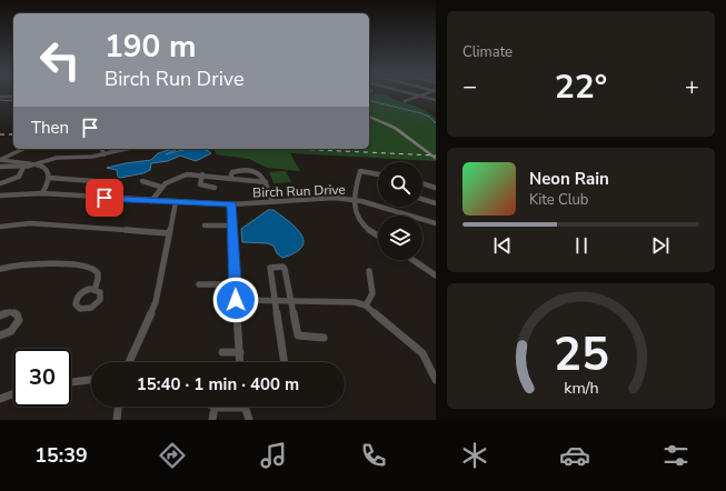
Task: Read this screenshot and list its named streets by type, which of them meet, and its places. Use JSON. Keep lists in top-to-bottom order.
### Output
{
  "streets": {
    "street": ["Birch Run Drive"]
  },
  "page": {
    "tile": "Climate",
    "turn": ["190 m", "Birch Run Drive"],
    "heat": ["−", "22°", "+"],
    "then": "Then",
    "song": ["Neon Rain", "Kite Club"],
    "limit": "30",
    "trip": "15:40 · 1 min · 400 m",
    "tabs": "15:39",
    "gauge": ["25", "km/h"]
  }
}
